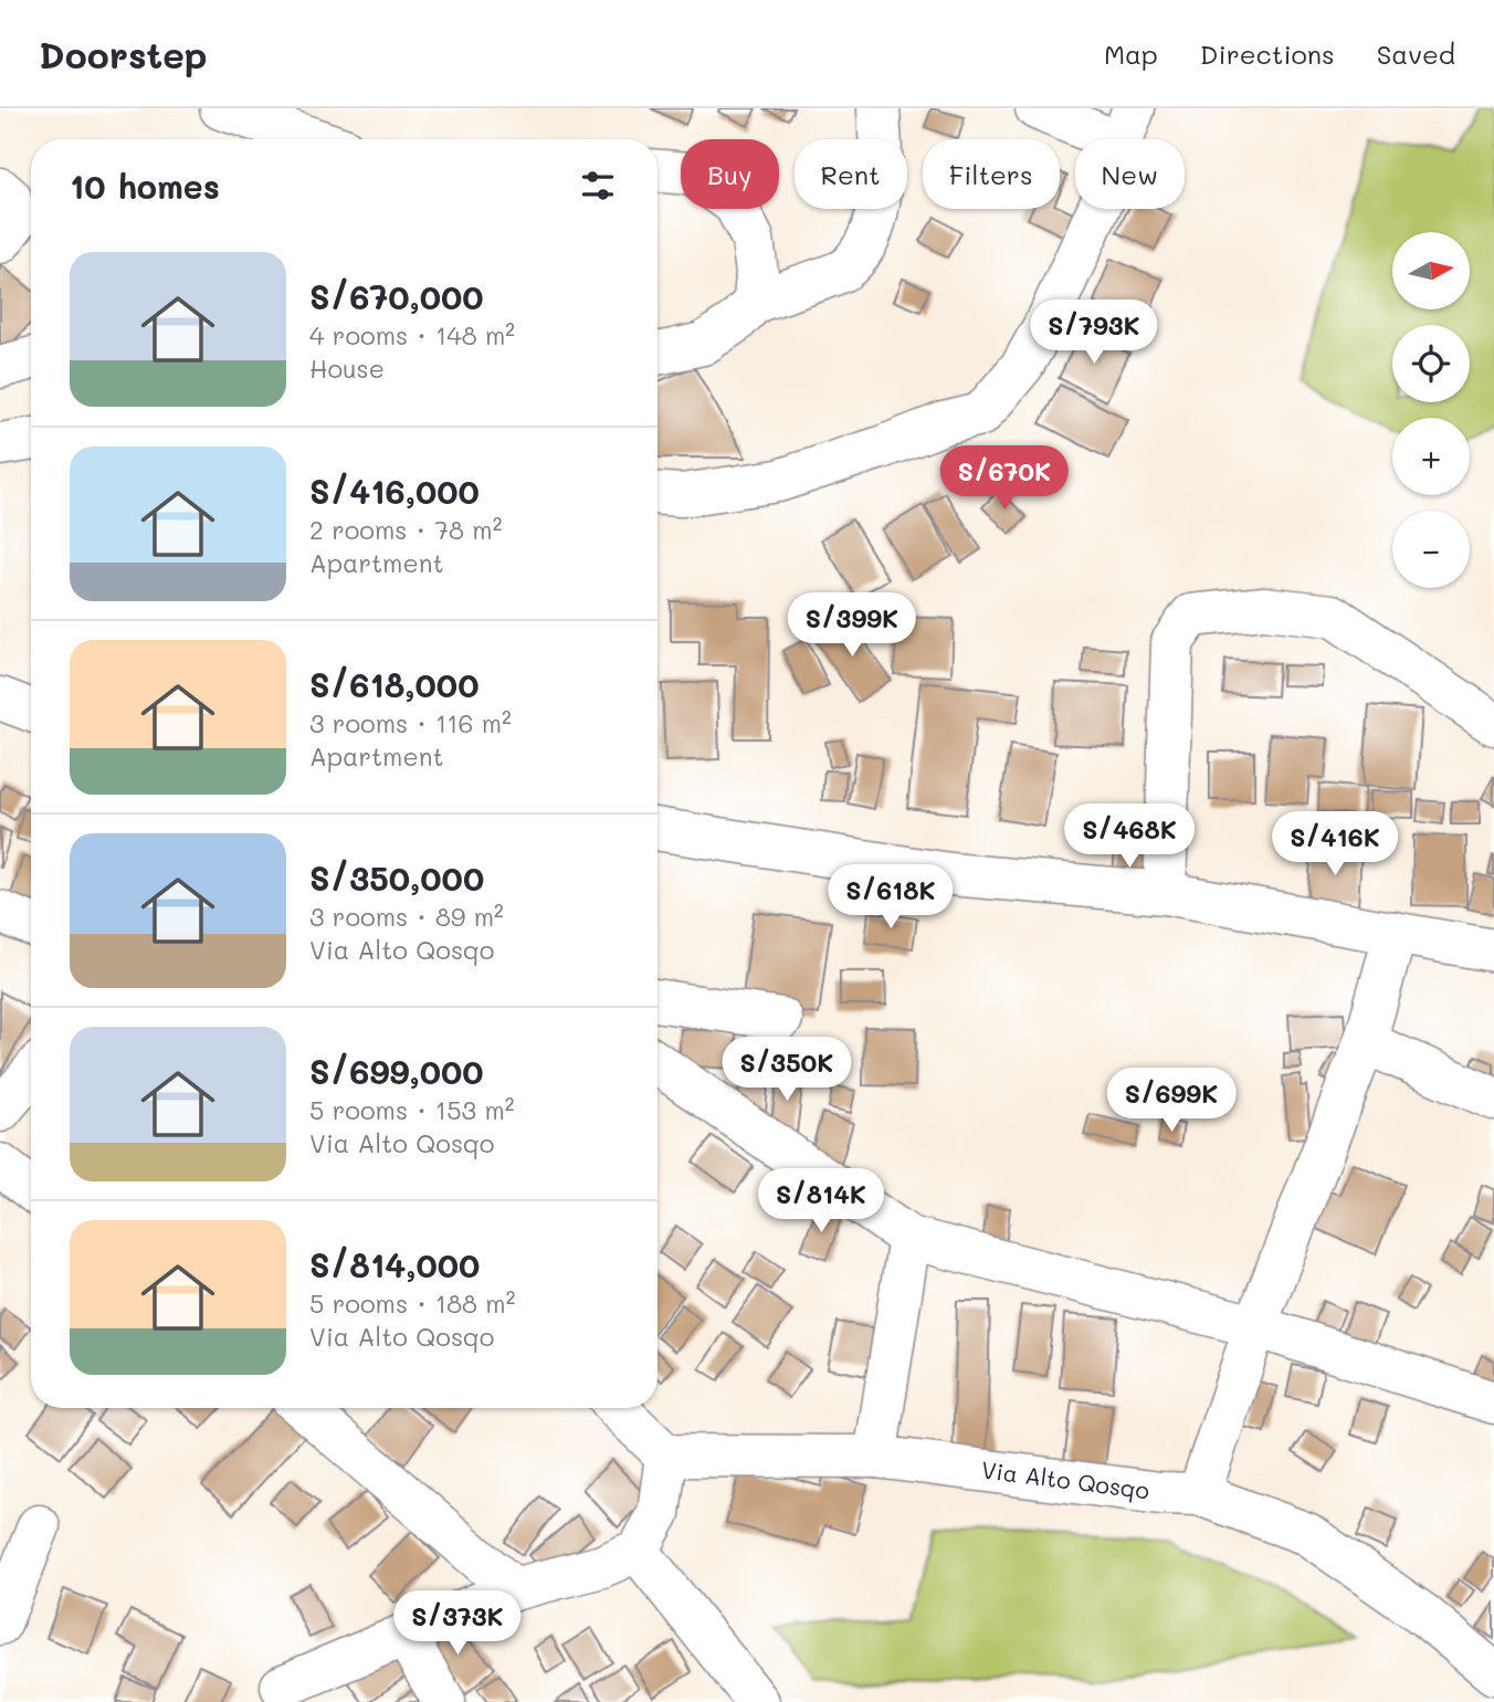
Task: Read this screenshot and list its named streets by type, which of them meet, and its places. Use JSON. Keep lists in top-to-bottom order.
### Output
{
  "streets": {
    "street": ["Via Alto Qosqo"]
  },
  "north": "right",
  "page": {
    "header": "Doorstep",
    "nav": ["Map", "Directions", "Saved"],
    "chip": [
      "Buy",
      "Rent",
      "Filters",
      "New"
    ],
    "heading": "10 homes",
    "map_buttons": ["+", "−"],
    "list": [
      {
        "name": "S/670,000",
        "note": "4 rooms · 148 m² · House"
      },
      {
        "name": "S/416,000",
        "note": "2 rooms · 78 m² · Apartment"
      },
      {
        "name": "S/618,000",
        "note": "3 rooms · 116 m² · Apartment"
      },
      {
        "name": "S/350,000",
        "note": "3 rooms · 89 m² · Via Alto Qosqo"
      },
      {
        "name": "S/699,000",
        "note": "5 rooms · 153 m² · Via Alto Qosqo"
      },
      {
        "name": "S/814,000",
        "note": "5 rooms · 188 m² · Via Alto Qosqo"
      }
    ],
    "price": [
      "S/793K",
      "S/670K",
      "S/399K",
      "S/468K",
      "S/416K",
      "S/618K",
      "S/350K",
      "S/699K",
      "S/814K",
      "S/373K"
    ]
  }
}
